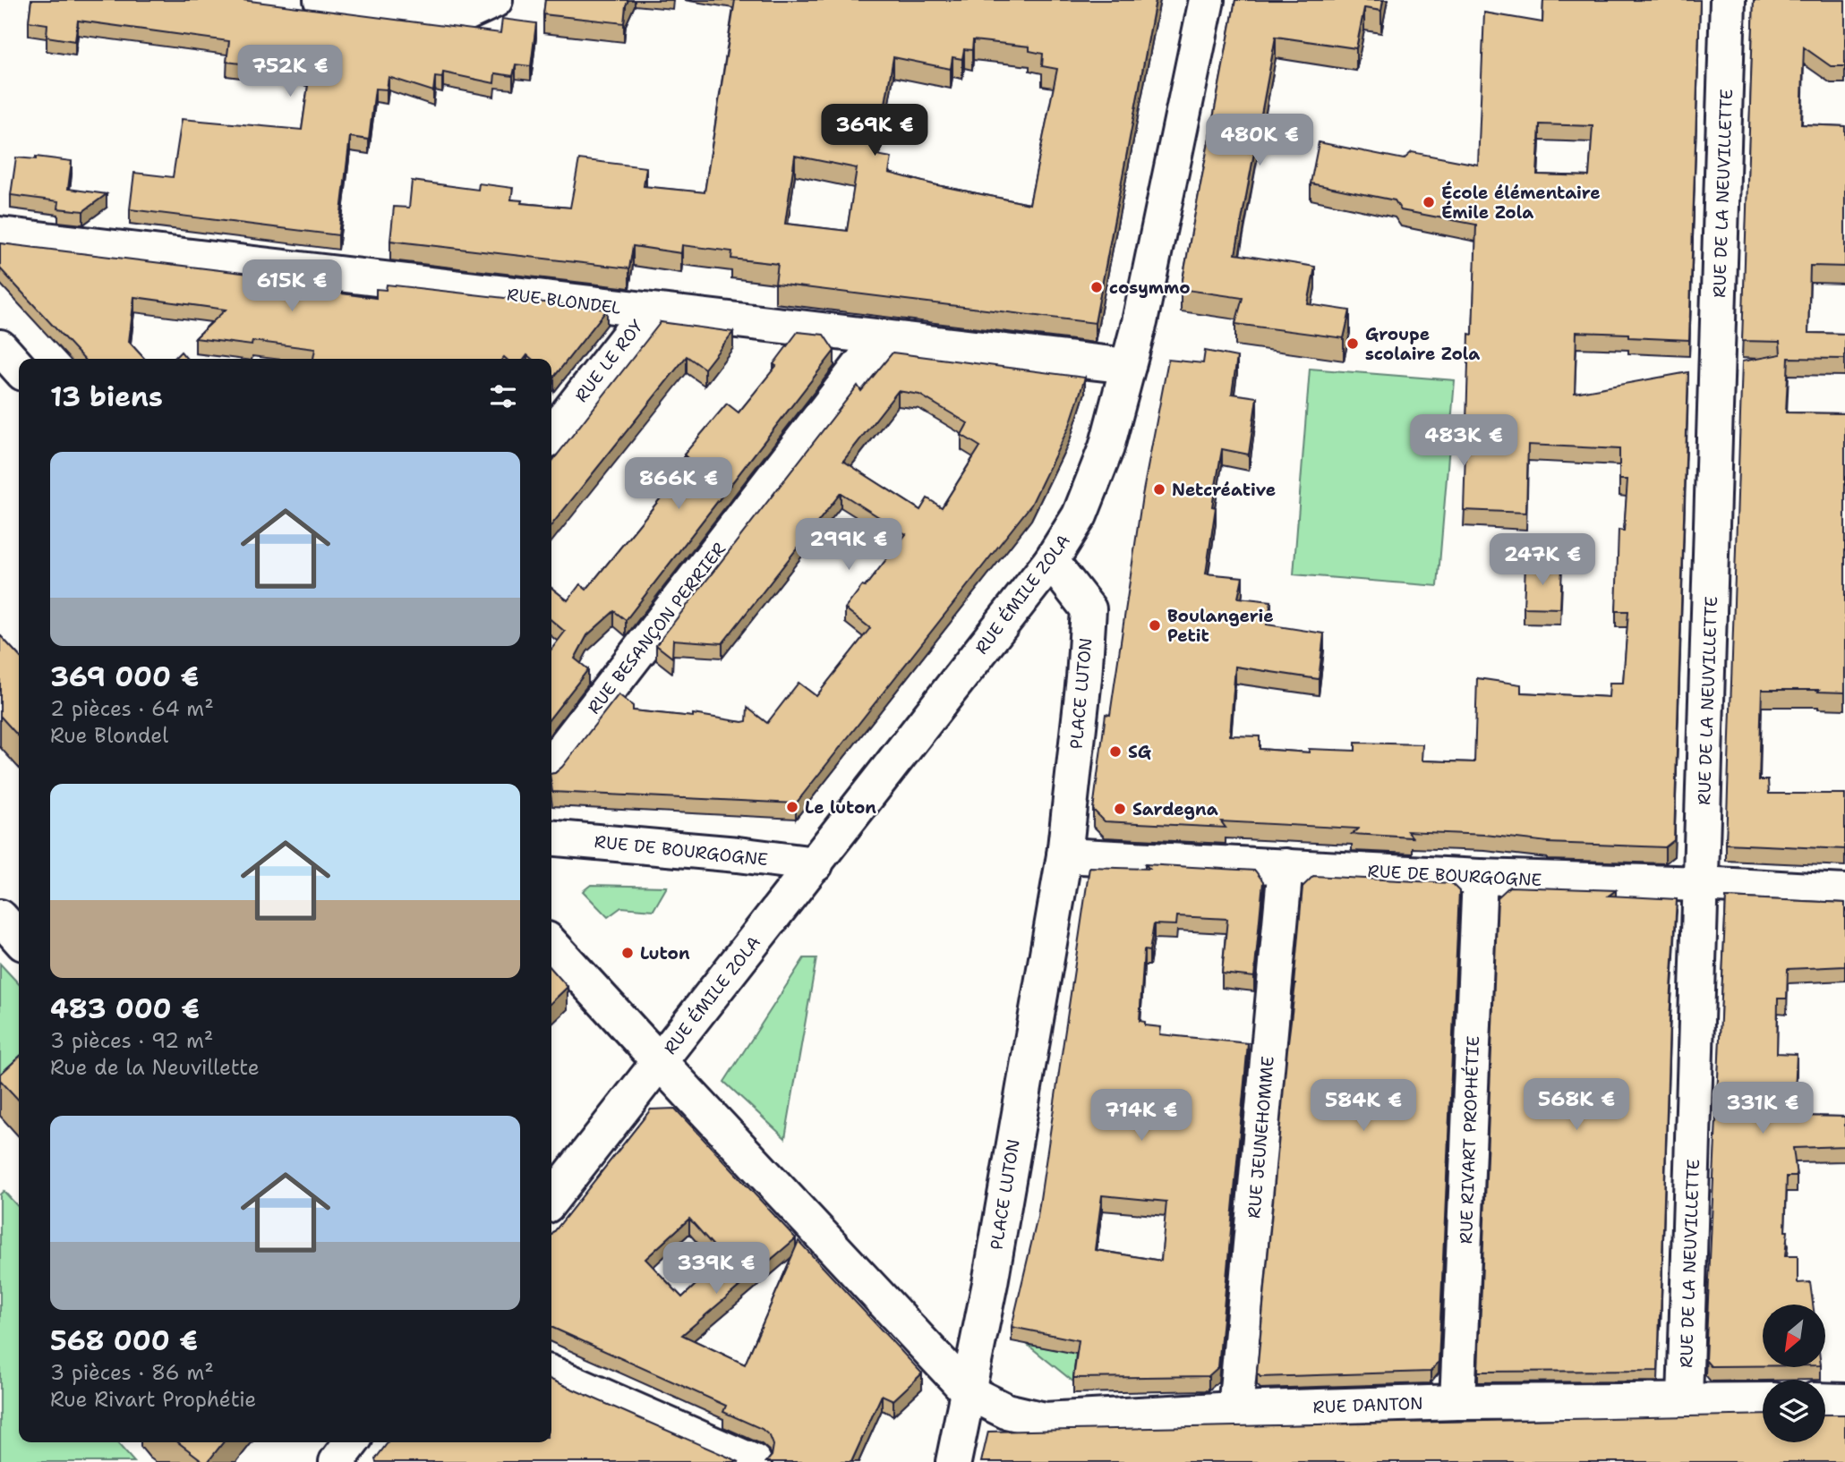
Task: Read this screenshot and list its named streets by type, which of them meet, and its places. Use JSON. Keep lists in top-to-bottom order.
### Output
{
  "streets": {
    "street": [
      "RUE DE LA NEUVILLETTE",
      "RUE BLONDEL",
      "RUE LE ROY",
      "RUE ÉMILE ZOLA",
      "RUE BESANÇON PERRIER",
      "PLACE LUTON",
      "RUE DE BOURGOGNE",
      "RUE JEUNEHOMME",
      "RUE RIVART PROPHÉTIE",
      "RUE DANTON"
    ]
  },
  "crossings": [
    ["RUE DE LA NEUVILLETTE", "RUE DE BOURGOGNE"],
    ["RUE DE LA NEUVILLETTE", "RUE DANTON"],
    ["RUE BLONDEL", "RUE LE ROY"],
    ["RUE BLONDEL", "RUE ÉMILE ZOLA"],
    ["RUE BLONDEL", "RUE BESANÇON PERRIER"],
    ["RUE ÉMILE ZOLA", "PLACE LUTON"],
    ["RUE ÉMILE ZOLA", "RUE DE BOURGOGNE"],
    ["PLACE LUTON", "RUE DE BOURGOGNE"],
    ["PLACE LUTON", "RUE DANTON"],
    ["RUE DE BOURGOGNE", "RUE JEUNEHOMME"],
    ["RUE DE BOURGOGNE", "RUE RIVART PROPHÉTIE"],
    ["RUE JEUNEHOMME", "RUE DANTON"],
    ["RUE RIVART PROPHÉTIE", "RUE DANTON"]
  ],
  "places": [
    "École élémentaire Émile Zola",
    "cosymmo",
    "Groupe scolaire Zola",
    "Netcréative",
    "Boulangerie Petit",
    "SG",
    "Le luton",
    "Sardegna",
    "Luton"
  ],
  "north": "bottom left",
  "page": {
    "price": [
      "752K €",
      "369K €",
      "480K €",
      "615K €",
      "483K €",
      "866K €",
      "299K €",
      "247K €",
      "568K €",
      "584K €",
      "331K €",
      "714K €",
      "339K €"
    ],
    "heading": "13 biens",
    "list": [
      {
        "name": "369 000 €",
        "note": "2 pièces · 64 m² · Rue Blondel"
      },
      {
        "name": "483 000 €",
        "note": "3 pièces · 92 m² · Rue de la Neuvillette"
      },
      {
        "name": "568 000 €",
        "note": "3 pièces · 86 m² · Rue Rivart Prophétie"
      }
    ]
  }
}
